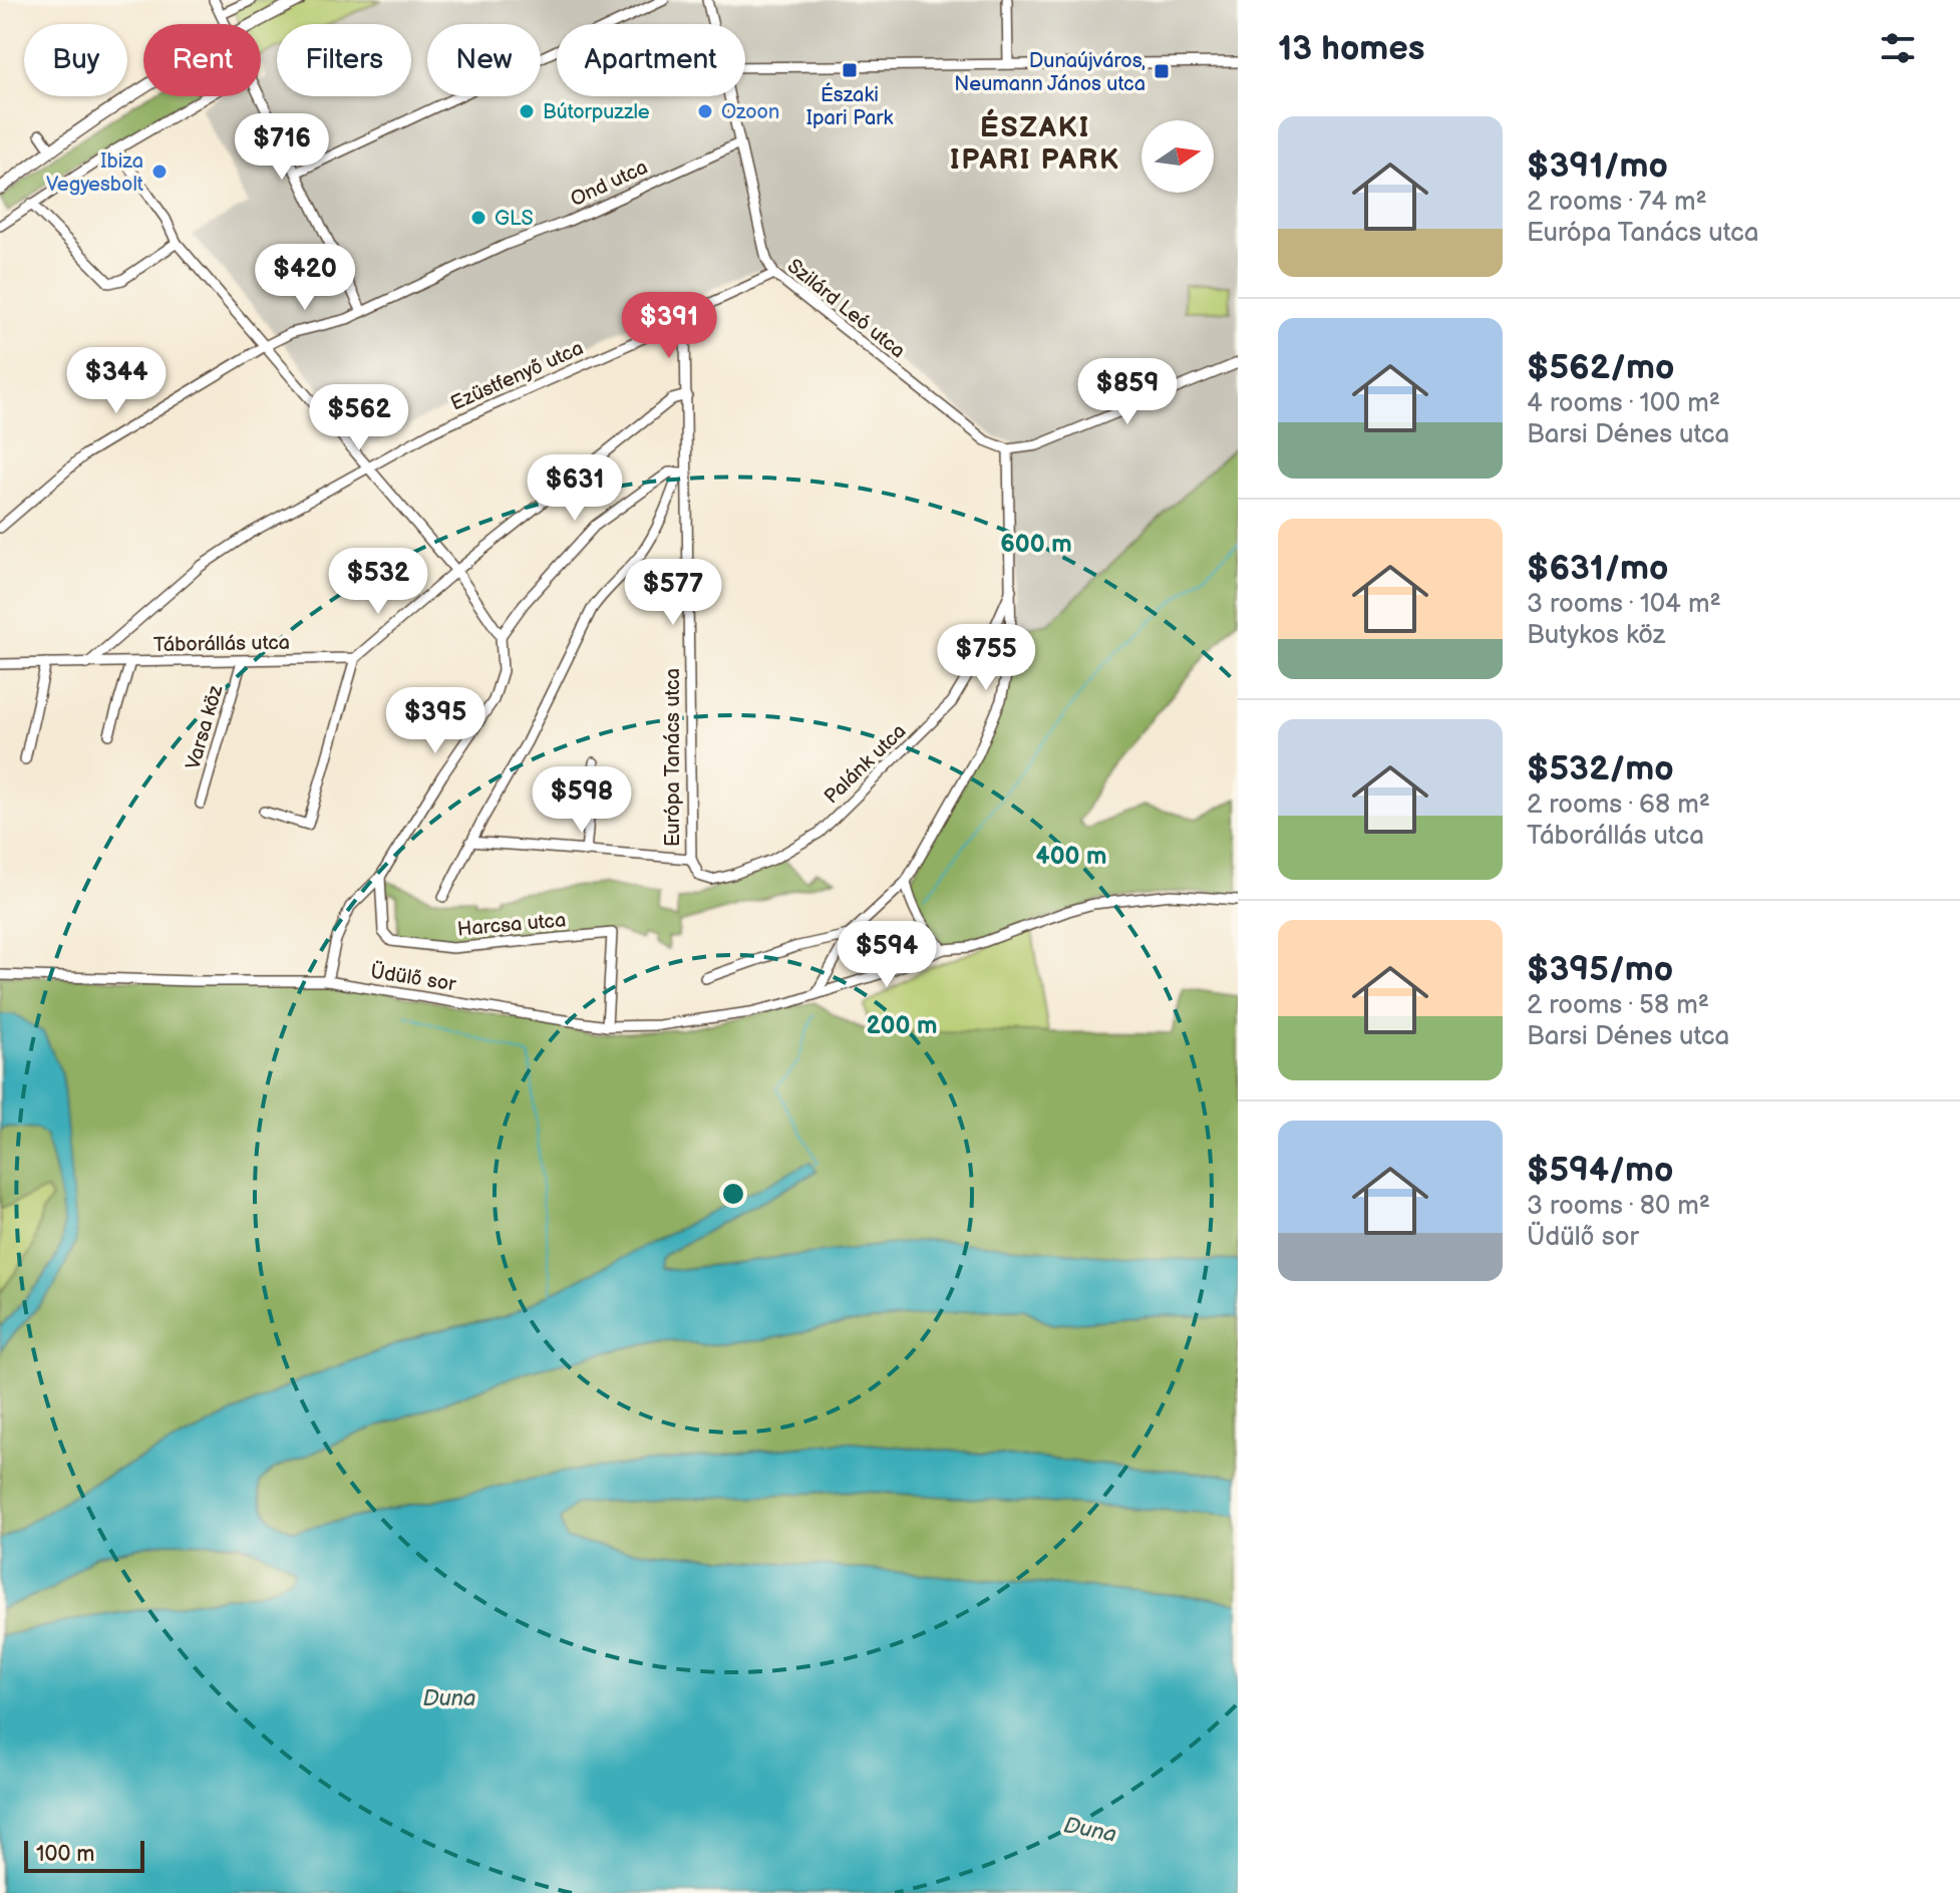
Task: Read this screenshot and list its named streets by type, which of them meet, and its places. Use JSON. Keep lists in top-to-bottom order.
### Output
{
  "streets": {
    "street": [
      "Ond utca",
      "Szilárd Leó utca",
      "Ezüstfenyő utca",
      "Táborállás utca",
      "Varsa köz",
      "Európa Tanács utca",
      "Palánk utca",
      "Harcsa utca",
      "Üdülő sor"
    ]
  },
  "crossings": [
    ["Ond utca", "Szilárd Leó utca"],
    ["Szilárd Leó utca", "Ezüstfenyő utca"],
    ["Ezüstfenyő utca", "Táborállás utca"],
    ["Ezüstfenyő utca", "Európa Tanács utca"],
    ["Táborállás utca", "Varsa köz"],
    ["Európa Tanács utca", "Palánk utca"],
    ["Harcsa utca", "Üdülő sor"]
  ],
  "districts": ["ÉSZAKI IPARI PARK"],
  "water": ["Duna"],
  "places": {
    "transit": ["Északi Ipari Park", "Dunaújváros, Neumann János utca"],
    "other": [
      "Bútorpuzzle",
      "Ozoon",
      "Ibiza Vegyesbolt",
      "GLS"
    ]
  },
  "scale_bar": "100 m",
  "north": "right",
  "page": {
    "heading": "13 homes",
    "chip": [
      "Buy",
      "Rent",
      "Filters",
      "New",
      "Apartment"
    ],
    "list": [
      {
        "name": "$391/mo",
        "note": "2 rooms · 74 m² · Európa Tanács utca"
      },
      {
        "name": "$562/mo",
        "note": "4 rooms · 100 m² · Barsi Dénes utca"
      },
      {
        "name": "$631/mo",
        "note": "3 rooms · 104 m² · Butykos köz"
      },
      {
        "name": "$532/mo",
        "note": "2 rooms · 68 m² · Táborállás utca"
      },
      {
        "name": "$395/mo",
        "note": "2 rooms · 58 m² · Barsi Dénes utca"
      },
      {
        "name": "$594/mo",
        "note": "3 rooms · 80 m² · Üdülő sor"
      }
    ],
    "price": [
      "$716",
      "$420",
      "$391",
      "$344",
      "$859",
      "$562",
      "$631",
      "$532",
      "$577",
      "$755",
      "$395",
      "$598",
      "$594"
    ],
    "scale": "100 m"
  },
  "rings": ["600 m", "400 m", "200 m"]
}
